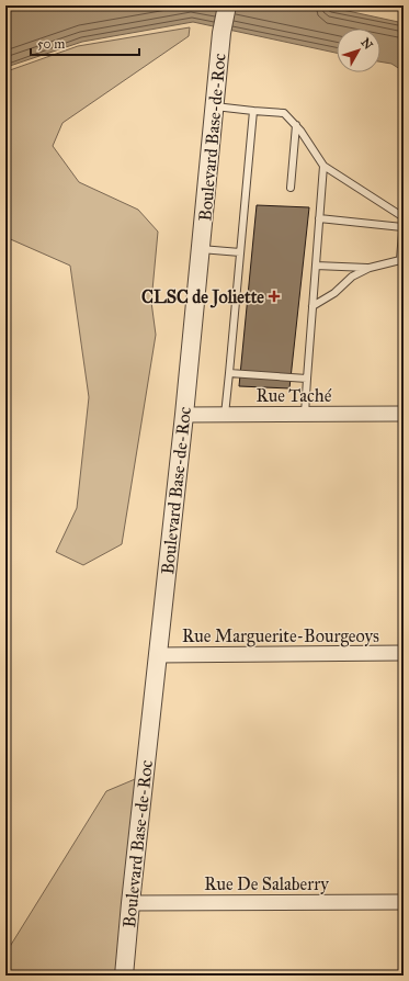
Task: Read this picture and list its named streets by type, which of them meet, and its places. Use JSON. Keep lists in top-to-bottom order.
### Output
{
  "streets": {
    "street": [
      "Boulevard Base-de-Roc",
      "Rue Taché",
      "Rue Marguerite-Bourgeoys",
      "Rue De Salaberry"
    ]
  },
  "crossings": [
    ["Boulevard Base-de-Roc", "Rue Taché"],
    ["Boulevard Base-de-Roc", "Rue Marguerite-Bourgeoys"],
    ["Boulevard Base-de-Roc", "Rue De Salaberry"]
  ],
  "places": {
    "health": ["CLSC de Joliette"]
  },
  "scale_bar": "50 m",
  "north": "top right"
}
